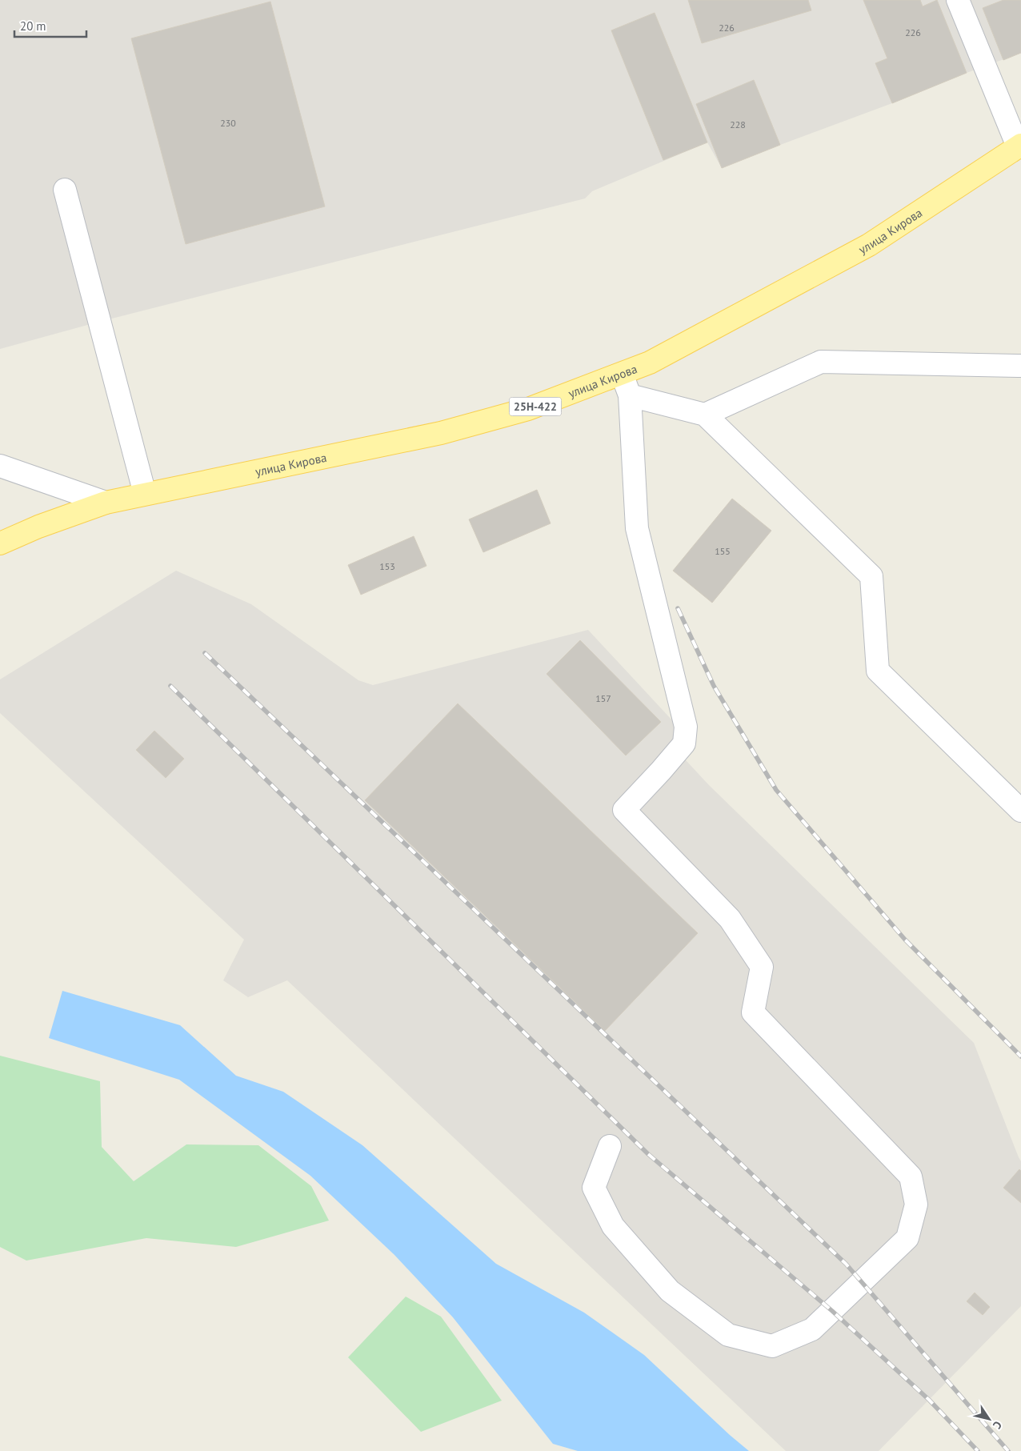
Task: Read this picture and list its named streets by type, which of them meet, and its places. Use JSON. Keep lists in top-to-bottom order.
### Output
{
  "streets": {
    "main road": ["улица Кирова", "25Н-422"]
  },
  "house_numbers": [
    "226",
    "226",
    "230",
    "228",
    "155",
    "153",
    "157"
  ],
  "scale_bar": "20 m",
  "north": "bottom right"
}
